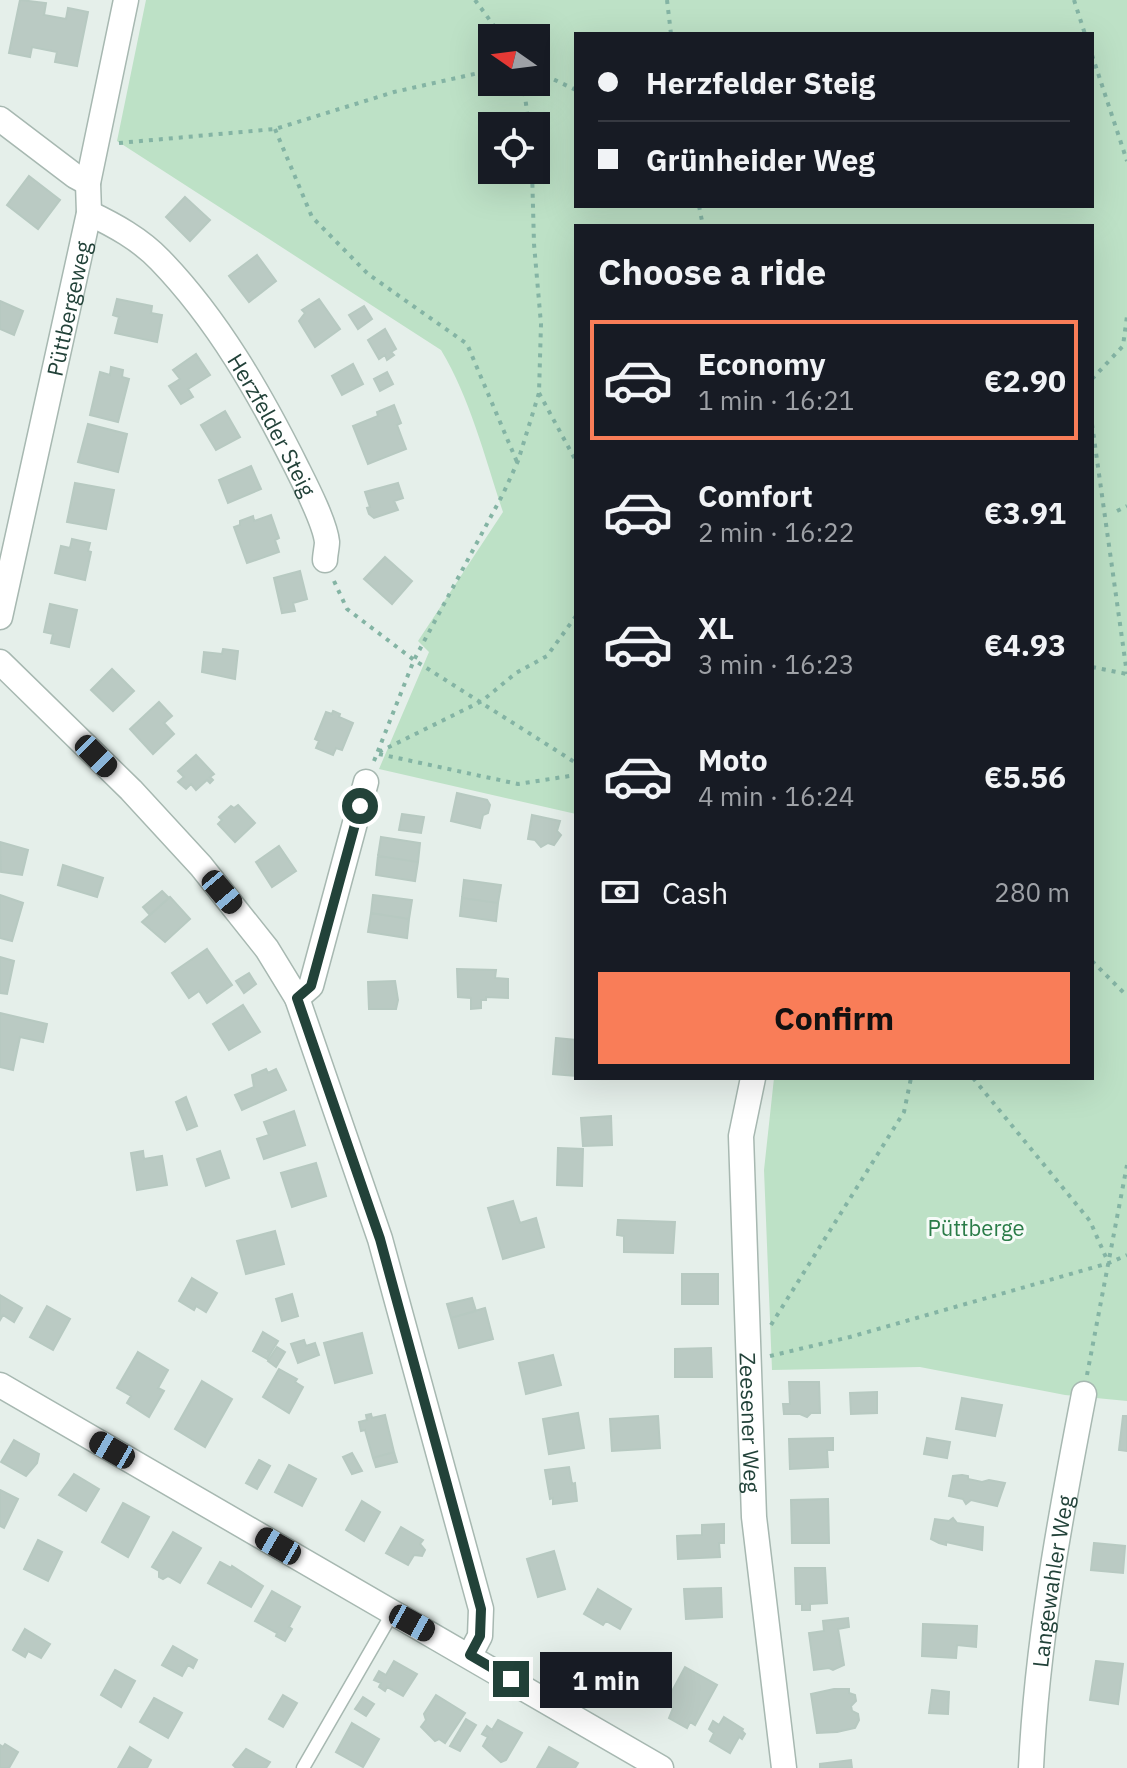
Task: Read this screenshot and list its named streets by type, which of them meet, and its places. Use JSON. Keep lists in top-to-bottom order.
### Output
{
  "streets": {
    "street": [
      "Püttbergeweg",
      "Herzfelder Steig",
      "Zeesener Weg",
      "Langewahler Weg"
    ]
  },
  "crossings": [
    ["Püttbergeweg", "Herzfelder Steig"]
  ],
  "parks": ["Püttberge"],
  "north": "left",
  "page": {
    "banner": ["Herzfelder Steig", "Grünheider Weg"],
    "heading": "Choose a ride",
    "list": [
      {
        "name": "Economy",
        "note": "1 min · 16:21",
        "value": "€2.90"
      },
      {
        "name": "Comfort",
        "note": "2 min · 16:22",
        "value": "€3.91"
      },
      {
        "name": "XL",
        "note": "3 min · 16:23",
        "value": "€4.93"
      },
      {
        "name": "Moto",
        "note": "4 min · 16:24",
        "value": "€5.56"
      }
    ],
    "pay": ["Cash", "280 m"],
    "buttons": "Confirm",
    "bubble": "1 min"
  }
}
